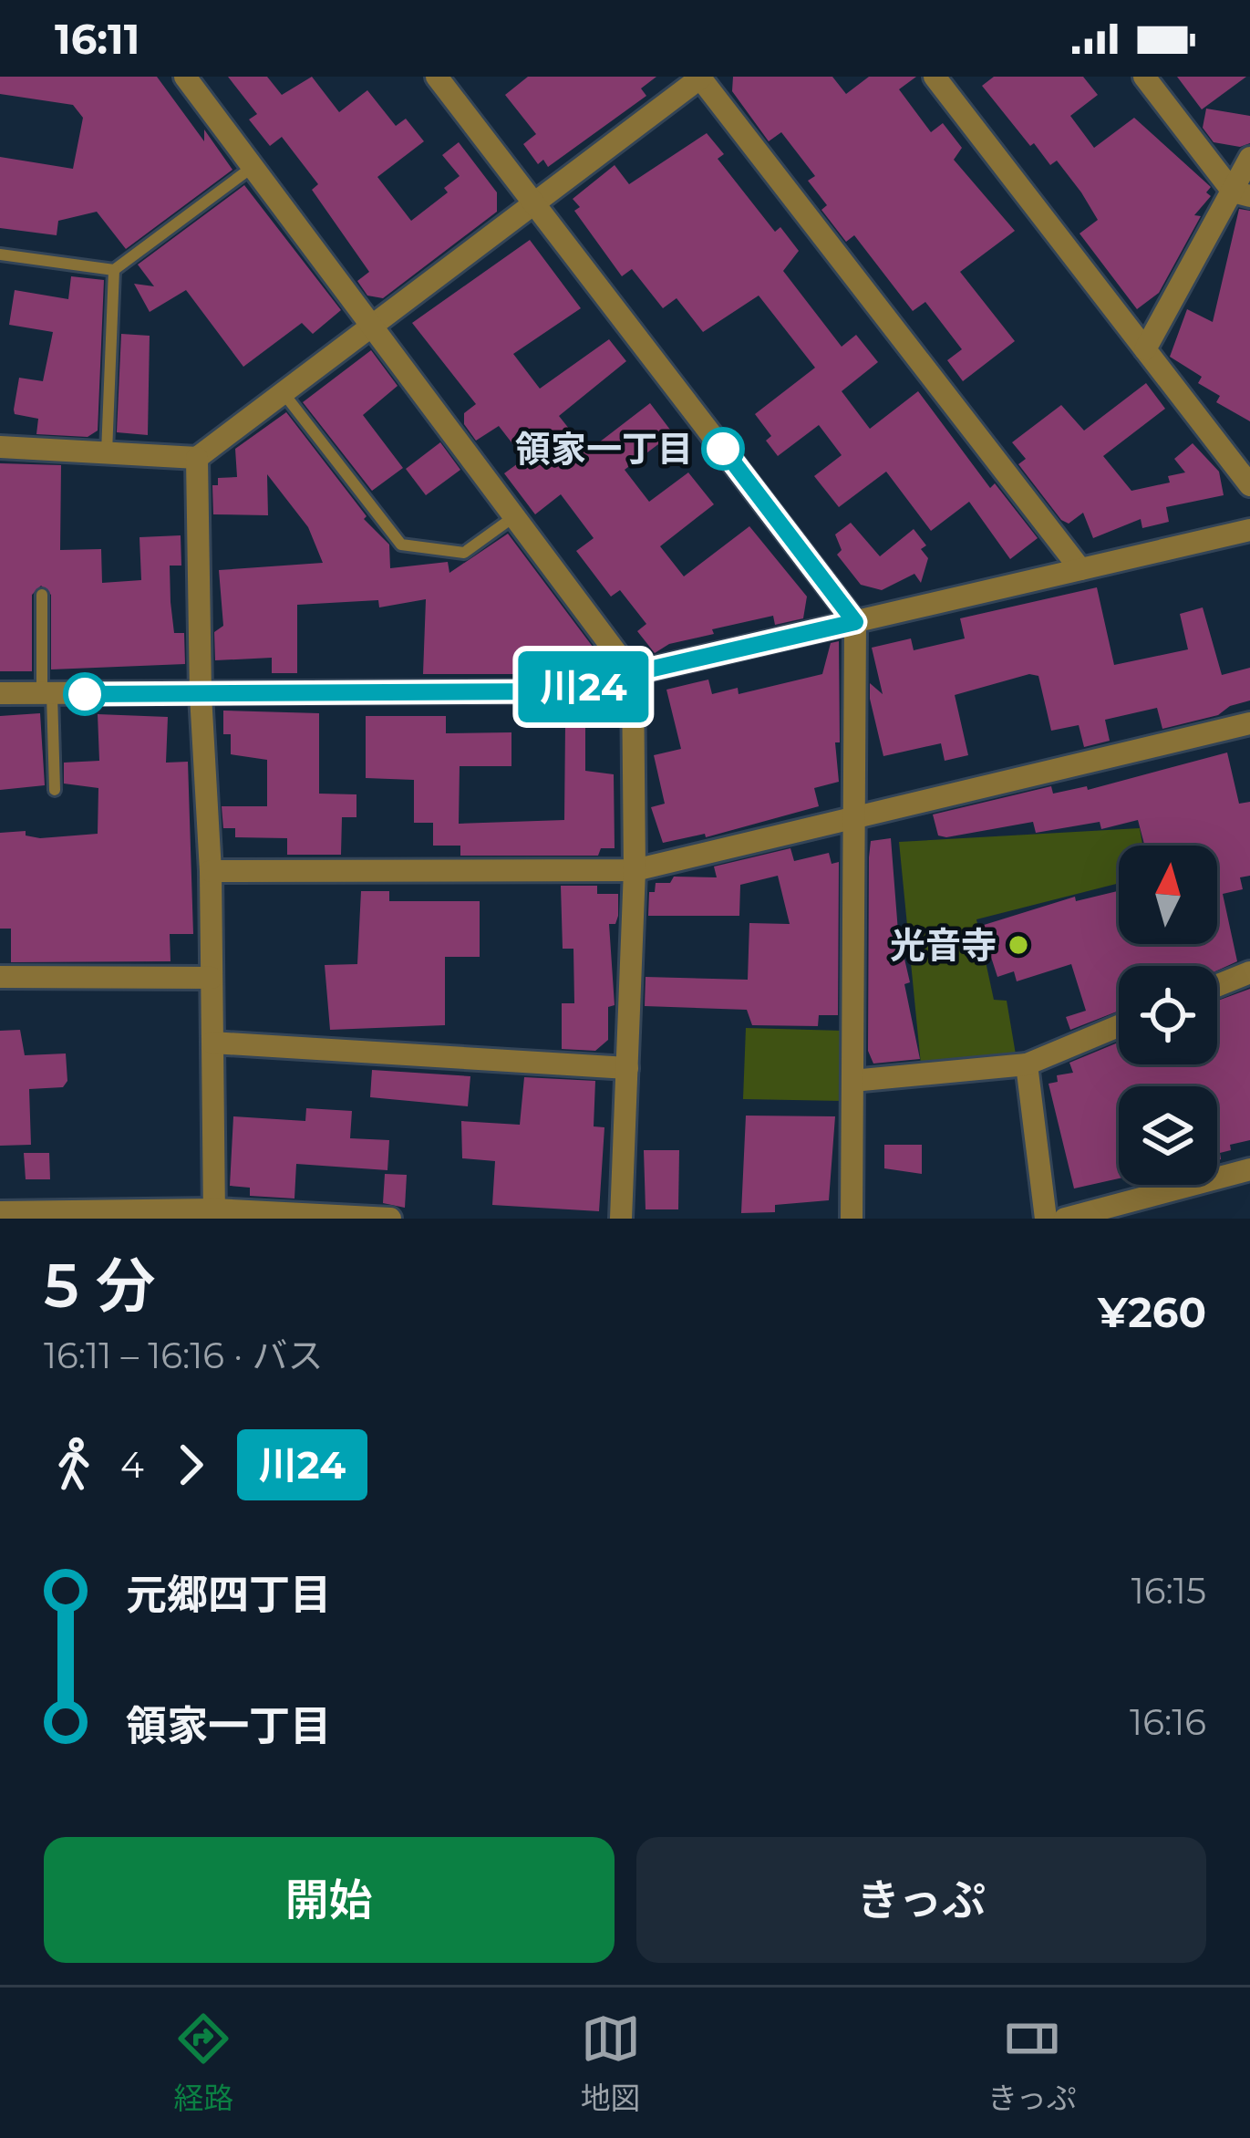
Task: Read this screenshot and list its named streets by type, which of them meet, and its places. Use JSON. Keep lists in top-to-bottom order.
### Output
{
  "places": ["領家一丁目", "光音寺"],
  "lines": ["bus line 川24"],
  "north": "top",
  "page": {
    "status": "16:11",
    "on_map": "川24",
    "heading": ["5 分", "16:11 – 16:16 · バス", "¥260"],
    "legs": ["4", "川24"],
    "list": [
      {
        "name": "元郷四丁目",
        "value": "16:15"
      },
      {
        "name": "領家一丁目",
        "value": "16:16"
      }
    ],
    "buttons": ["開始", "きっぷ"],
    "tabs": ["経路", "地図", "きっぷ"]
  }
}
